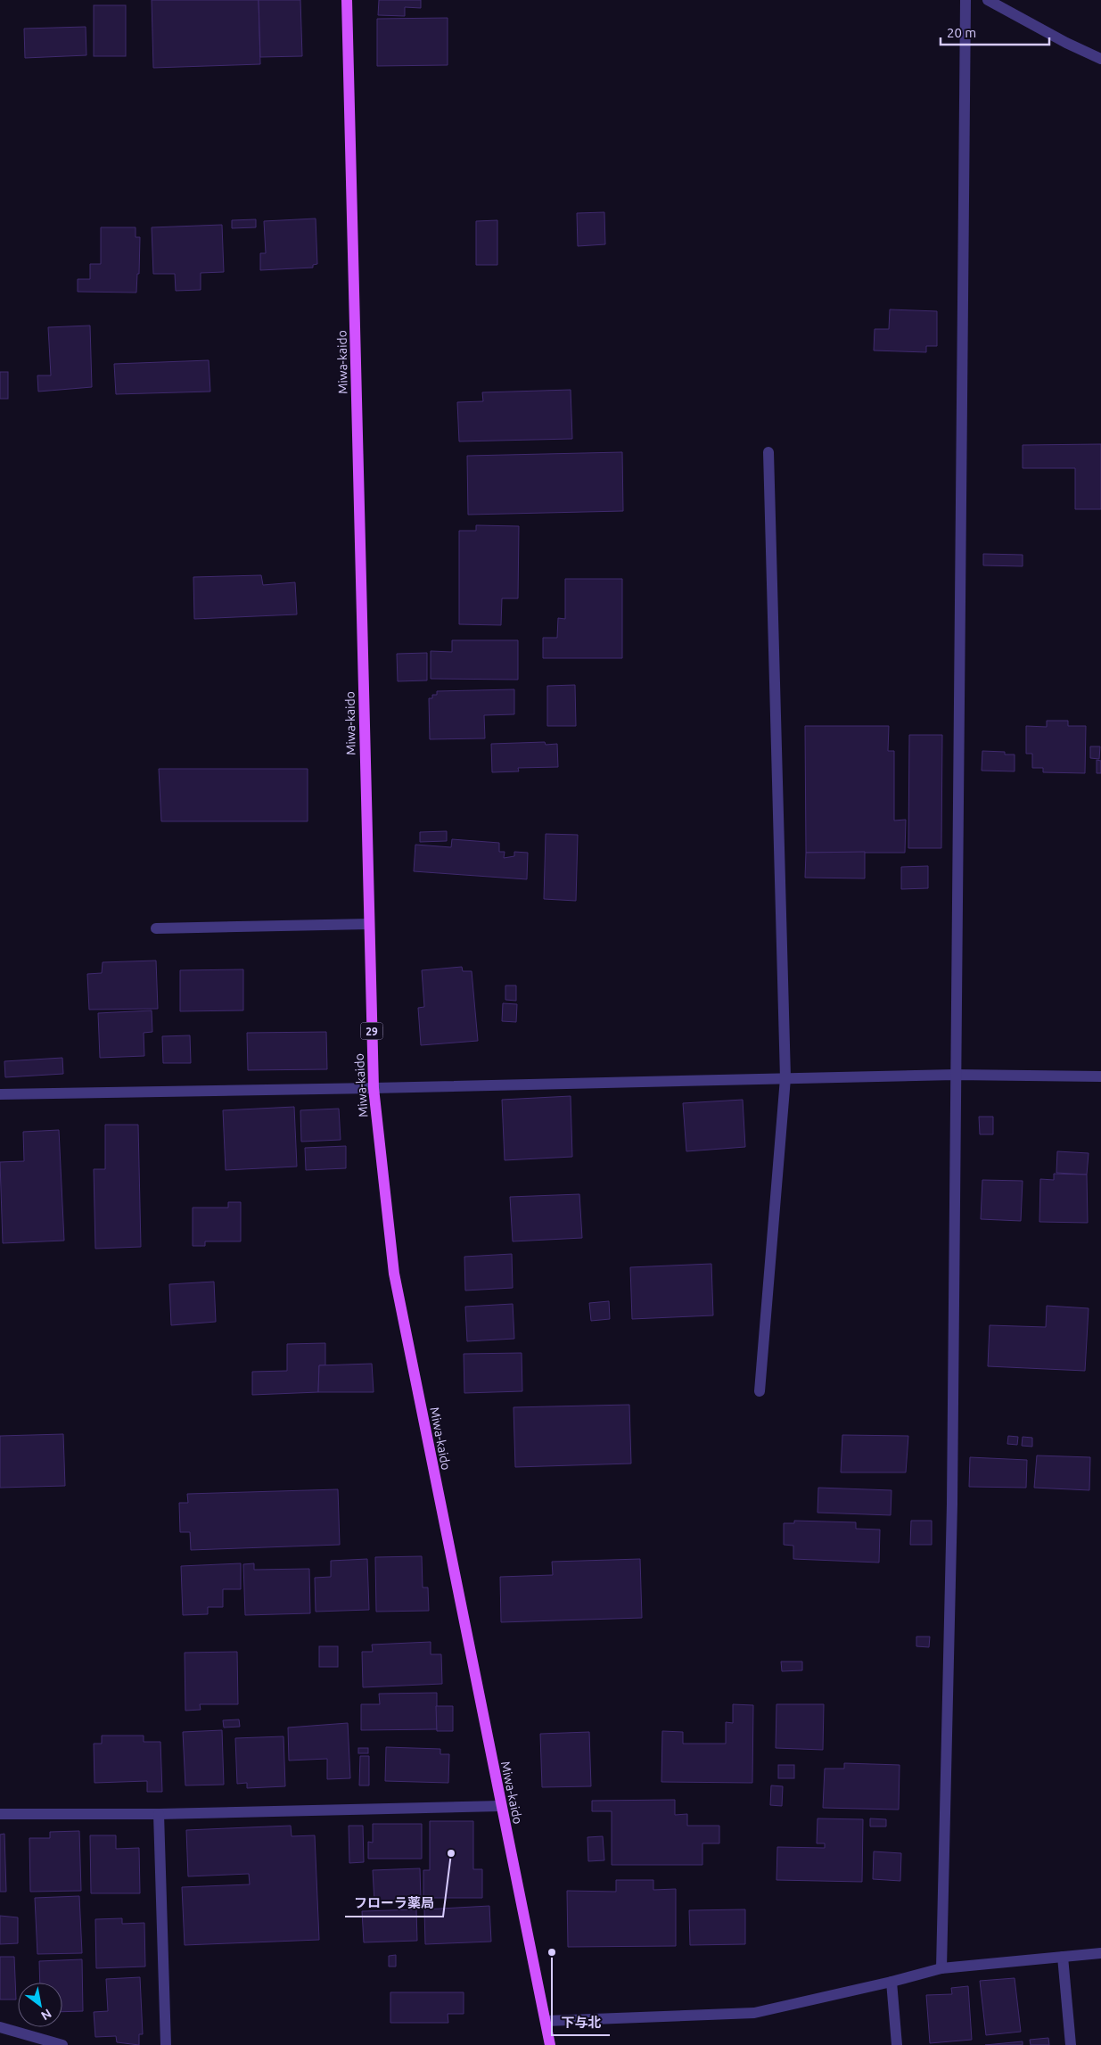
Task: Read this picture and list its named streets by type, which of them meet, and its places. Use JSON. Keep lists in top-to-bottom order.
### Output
{
  "streets": {
    "main road": ["Miwa-kaido", "29"]
  },
  "places": ["フローラ薬局", "下与北"],
  "scale_bar": "20 m",
  "north": "bottom right"
}
